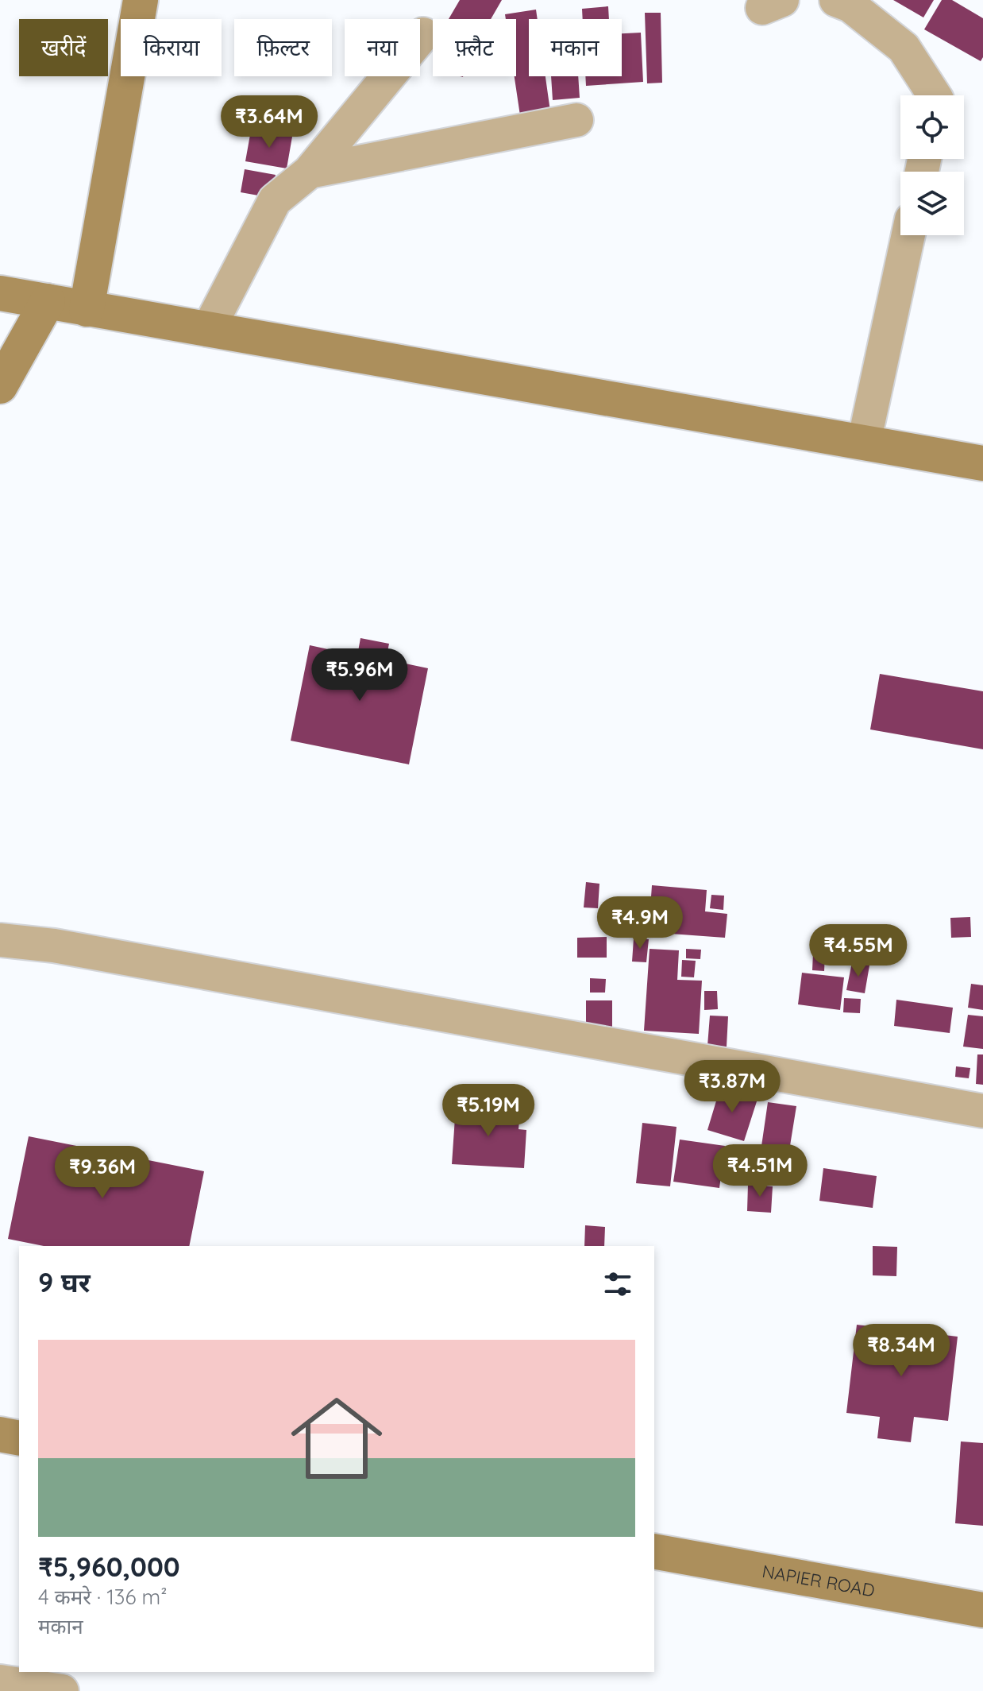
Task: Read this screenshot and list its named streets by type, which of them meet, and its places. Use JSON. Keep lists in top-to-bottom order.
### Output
{
  "streets": {
    "street": ["NAPIER ROAD"]
  },
  "page": {
    "chip": [
      "खरीदें",
      "किराया",
      "फ़िल्टर",
      "नया",
      "फ़्लैट",
      "मकान"
    ],
    "price": [
      "₹3.64M",
      "₹5.96M",
      "₹4.9M",
      "₹4.55M",
      "₹3.87M",
      "₹5.19M",
      "₹4.51M",
      "₹9.36M",
      "₹8.34M"
    ],
    "heading": "9 घर",
    "list": [
      {
        "name": "₹5,960,000",
        "note": "4 कमरे · 136 m² · मकान"
      }
    ]
  }
}
